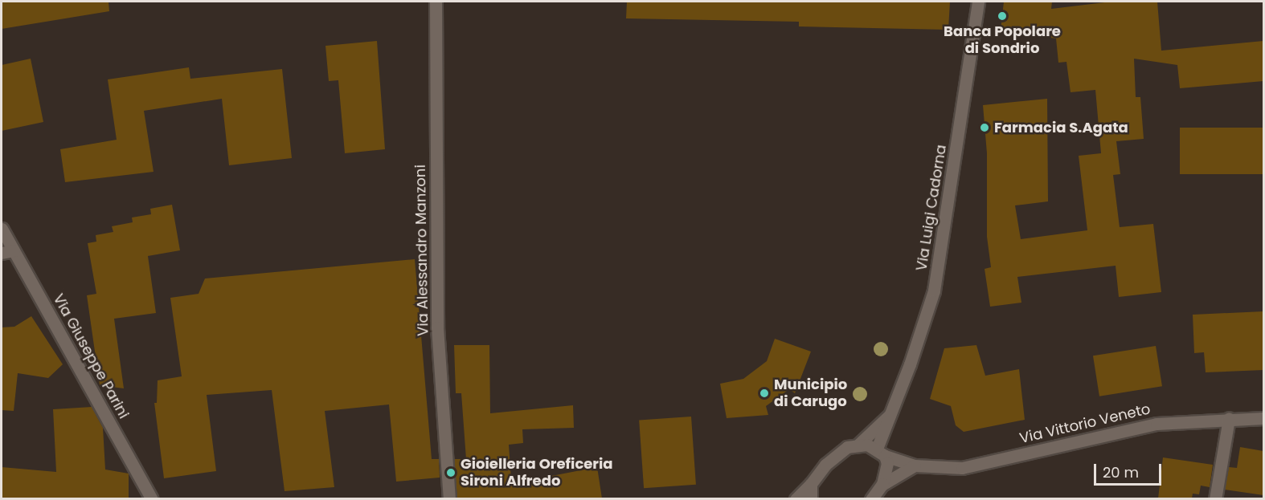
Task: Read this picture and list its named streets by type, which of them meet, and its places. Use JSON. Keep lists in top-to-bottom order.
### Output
{
  "streets": {
    "street": [
      "Via Luigi Cadorna",
      "Via Alessandro Manzoni",
      "Via Giuseppe Parini",
      "Via Vittorio Veneto"
    ]
  },
  "crossings": [
    ["Via Luigi Cadorna", "Via Vittorio Veneto"]
  ],
  "places": [
    "Banca Popolare di Sondrio",
    "Farmacia S.Agata",
    "Municipio di Carugo",
    "Gioielleria Oreficeria Sironi Alfredo"
  ],
  "scale_bar": "20 m"
}
